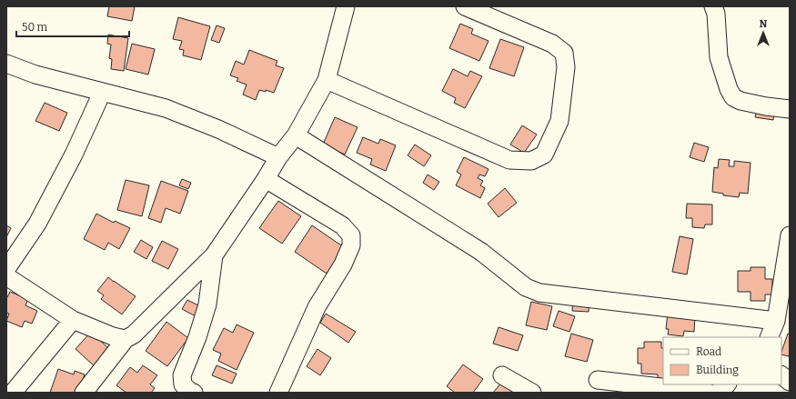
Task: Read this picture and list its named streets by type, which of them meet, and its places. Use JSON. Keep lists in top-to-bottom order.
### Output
{
  "legend": ["Road", "Building"],
  "scale_bar": "50 m",
  "north": "top"
}
